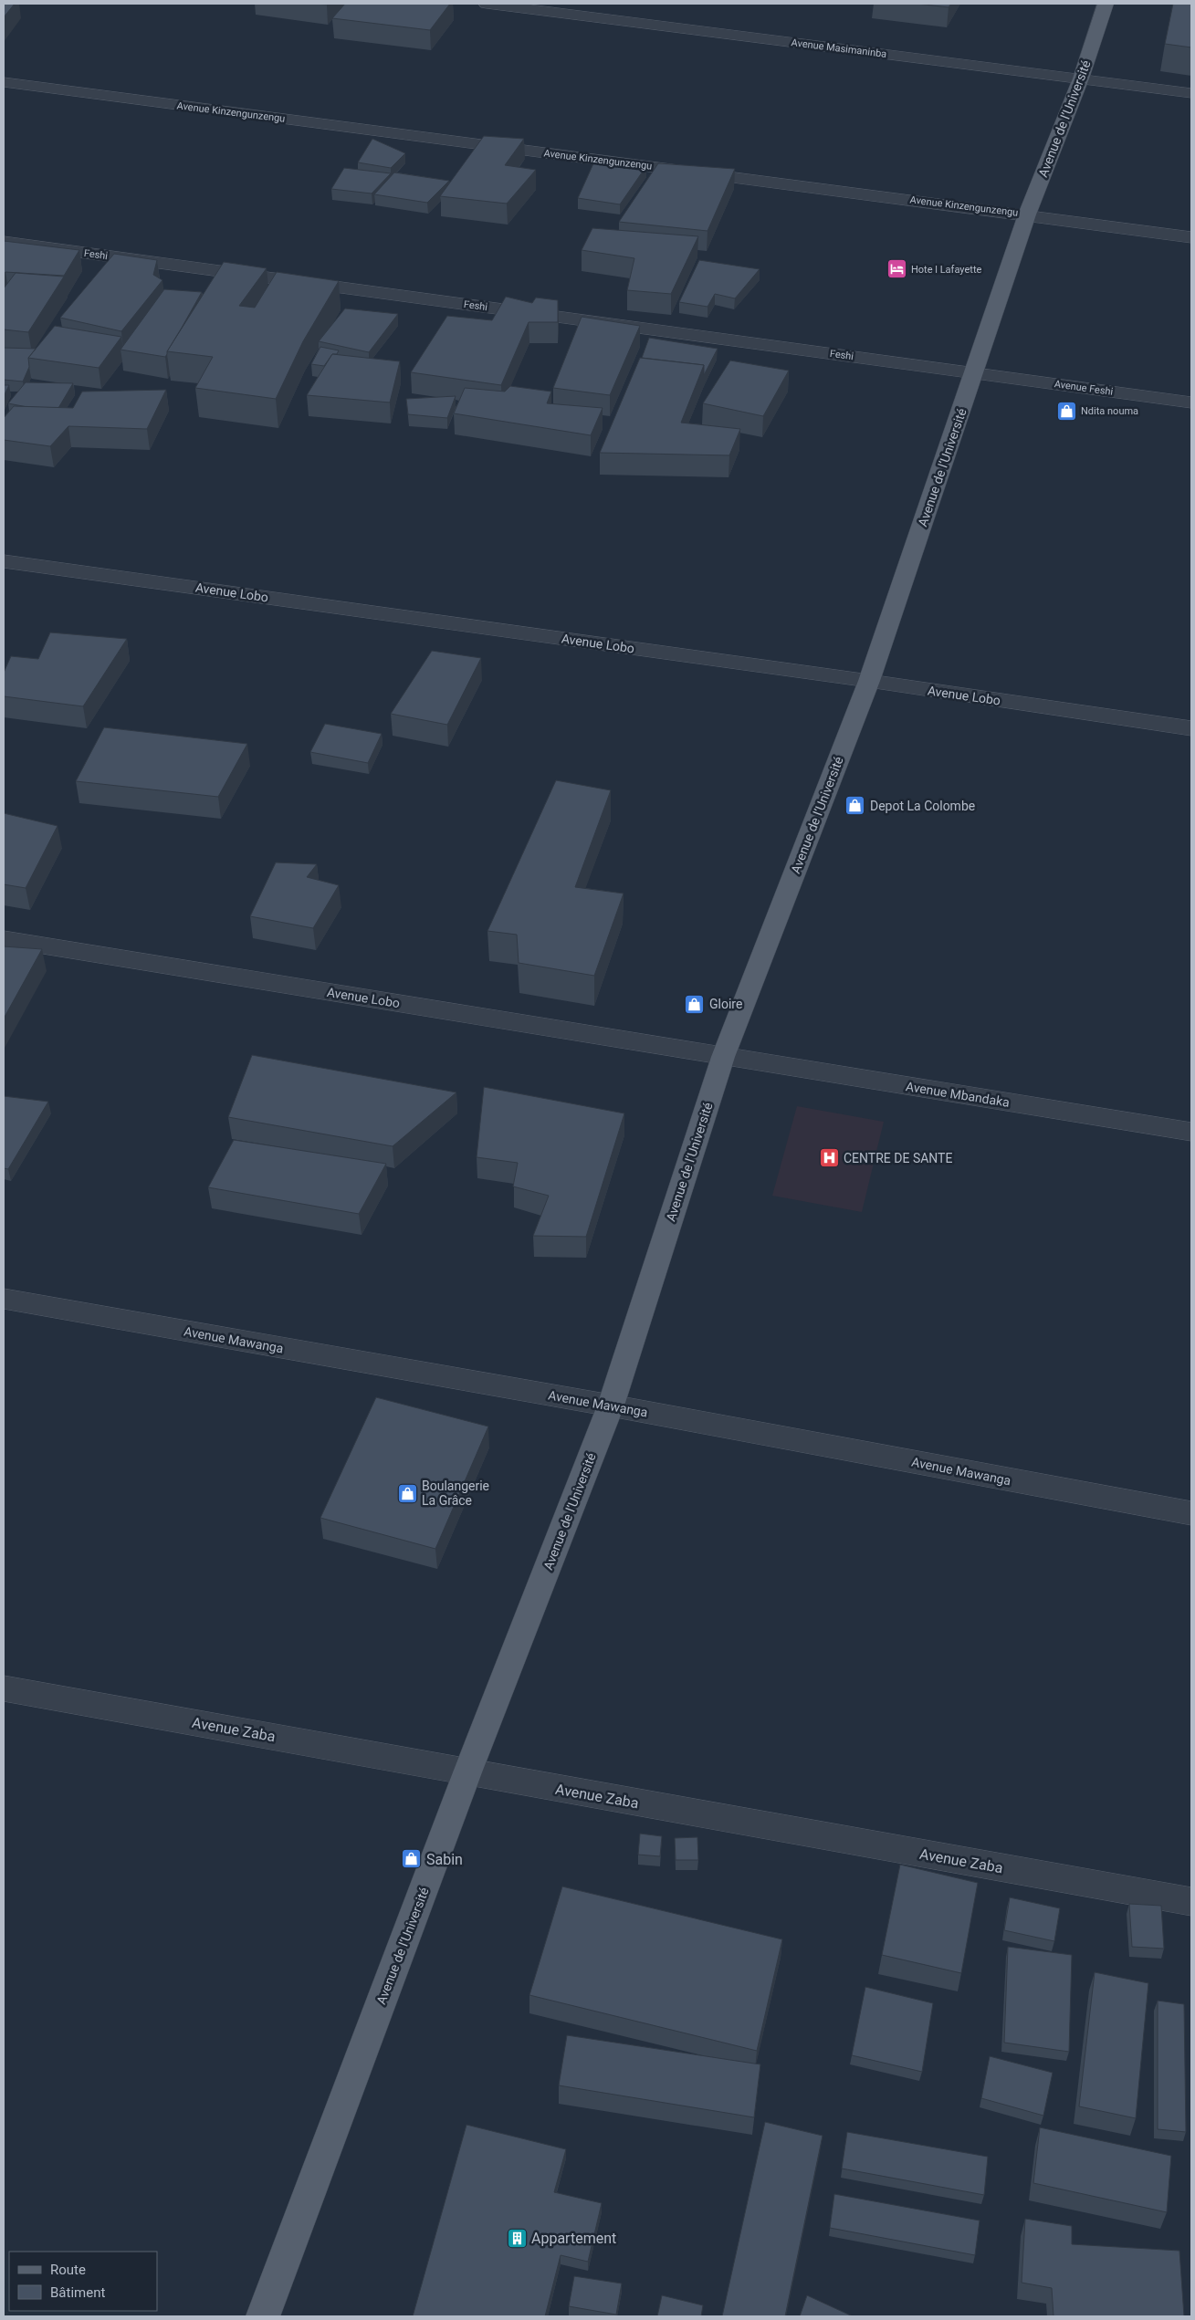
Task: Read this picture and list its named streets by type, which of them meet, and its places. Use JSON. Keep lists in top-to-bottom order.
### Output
{
  "streets": {
    "main road": ["Avenue de l’Université"],
    "street": [
      "Avenue Masimaninba",
      "Avenue Kinzengunzengu",
      "Feshi",
      "Avenue Feshi",
      "Avenue Lobo",
      "Avenue Mbandaka",
      "Avenue Mawanga",
      "Avenue Zaba"
    ]
  },
  "crossings": [
    ["Avenue Masimaninba", "Avenue de l’Université"],
    ["Avenue Kinzengunzengu", "Avenue de l’Université"],
    ["Avenue de l’Université", "Feshi"],
    ["Avenue de l’Université", "Avenue Feshi"],
    ["Avenue de l’Université", "Avenue Lobo"],
    ["Avenue de l’Université", "Avenue Mbandaka"],
    ["Avenue de l’Université", "Avenue Mawanga"],
    ["Avenue de l’Université", "Avenue Zaba"],
    ["Feshi", "Avenue Feshi"],
    ["Avenue Lobo", "Avenue Mbandaka"]
  ],
  "places": {
    "hotel": ["Hote l Lafayette"],
    "shop": [
      "Ndita nouma",
      "Depot La Colombe",
      "Gloire",
      "Boulangerie La Grâce",
      "Sabin"
    ],
    "hospital": ["CENTRE DE SANTE"],
    "building": ["Appartement"]
  },
  "legend": ["Route", "Bâtiment"]
}
